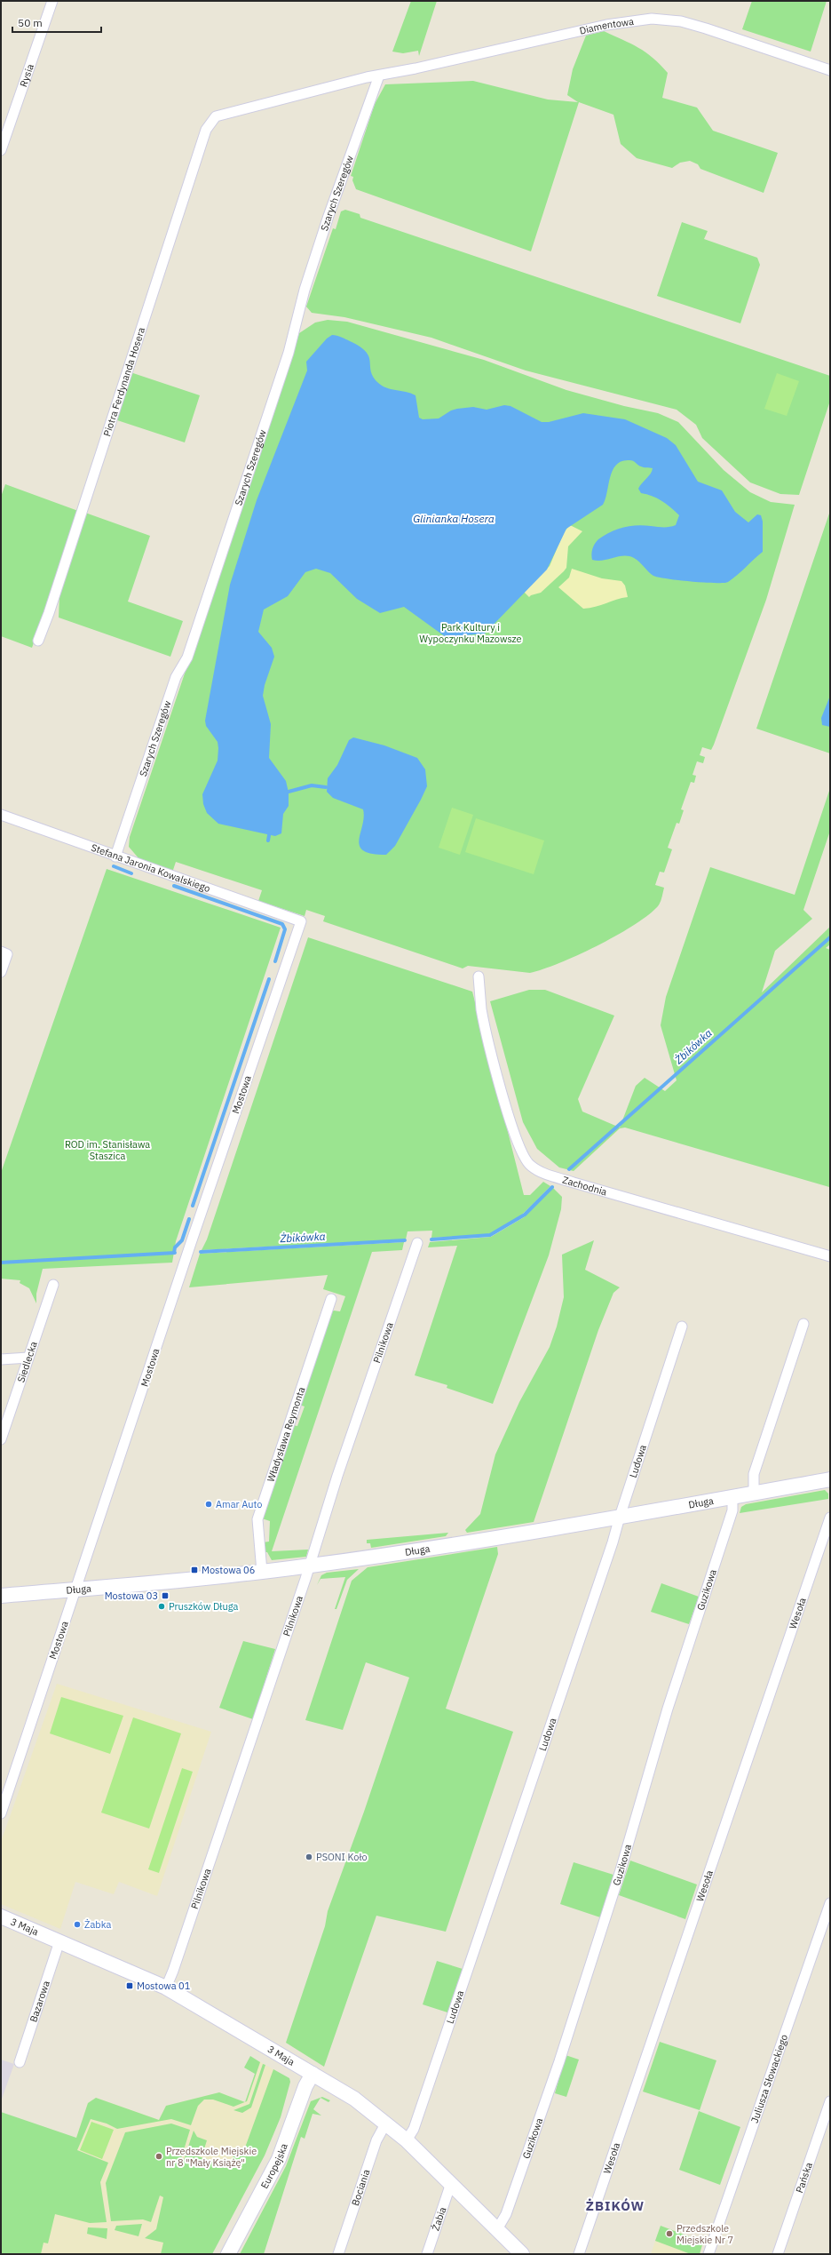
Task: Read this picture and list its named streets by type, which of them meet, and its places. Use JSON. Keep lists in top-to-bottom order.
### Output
{
  "streets": {
    "street": [
      "Diamentowa",
      "Rysia",
      "Szarych Szeregów",
      "Piotra Ferdynanda Hosera",
      "Stefana Jaronia Kowalskiego",
      "Mostowa",
      "Zachodnia",
      "Pilnikowa",
      "Siedlecka",
      "Władysława Reymonta",
      "Ludowa",
      "Długa",
      "Guzikowa",
      "Wesoła",
      "3 Maja",
      "Bazarowa",
      "Juliusza Słowackiego",
      "Europejska",
      "Pańska",
      "Bociania",
      "Żabia"
    ]
  },
  "crossings": [
    ["Diamentowa", "Szarych Szeregów"],
    ["Diamentowa", "Piotra Ferdynanda Hosera"],
    ["Szarych Szeregów", "Stefana Jaronia Kowalskiego"],
    ["Stefana Jaronia Kowalskiego", "Mostowa"],
    ["Mostowa", "Długa"],
    ["Pilnikowa", "Długa"],
    ["Pilnikowa", "3 Maja"],
    ["Władysława Reymonta", "Długa"],
    ["Ludowa", "Długa"],
    ["Ludowa", "3 Maja"],
    ["Długa", "Guzikowa"],
    ["Guzikowa", "3 Maja"],
    ["3 Maja", "Bazarowa"],
    ["3 Maja", "Europejska"],
    ["3 Maja", "Bociania"],
    ["3 Maja", "Żabia"]
  ],
  "districts": ["ŻBIKÓW"],
  "water": ["Glinianka Hosera", "Żbikówka"],
  "parks": ["Park Kultury i Wypoczynku Mazowsze", "ROD im. Stanisława Staszica"],
  "places": {
    "other": [
      "Amar Auto",
      "Pruszków Długa",
      "PSONI Koło",
      "Żabka",
      "Przedszkole Miejskie nr 8 \"Mały Książę\"",
      "Przedszkole Miejskie Nr 7"
    ],
    "transit": ["Mostowa 06", "Mostowa 03", "Mostowa 01"]
  },
  "scale_bar": "50 m"
}
